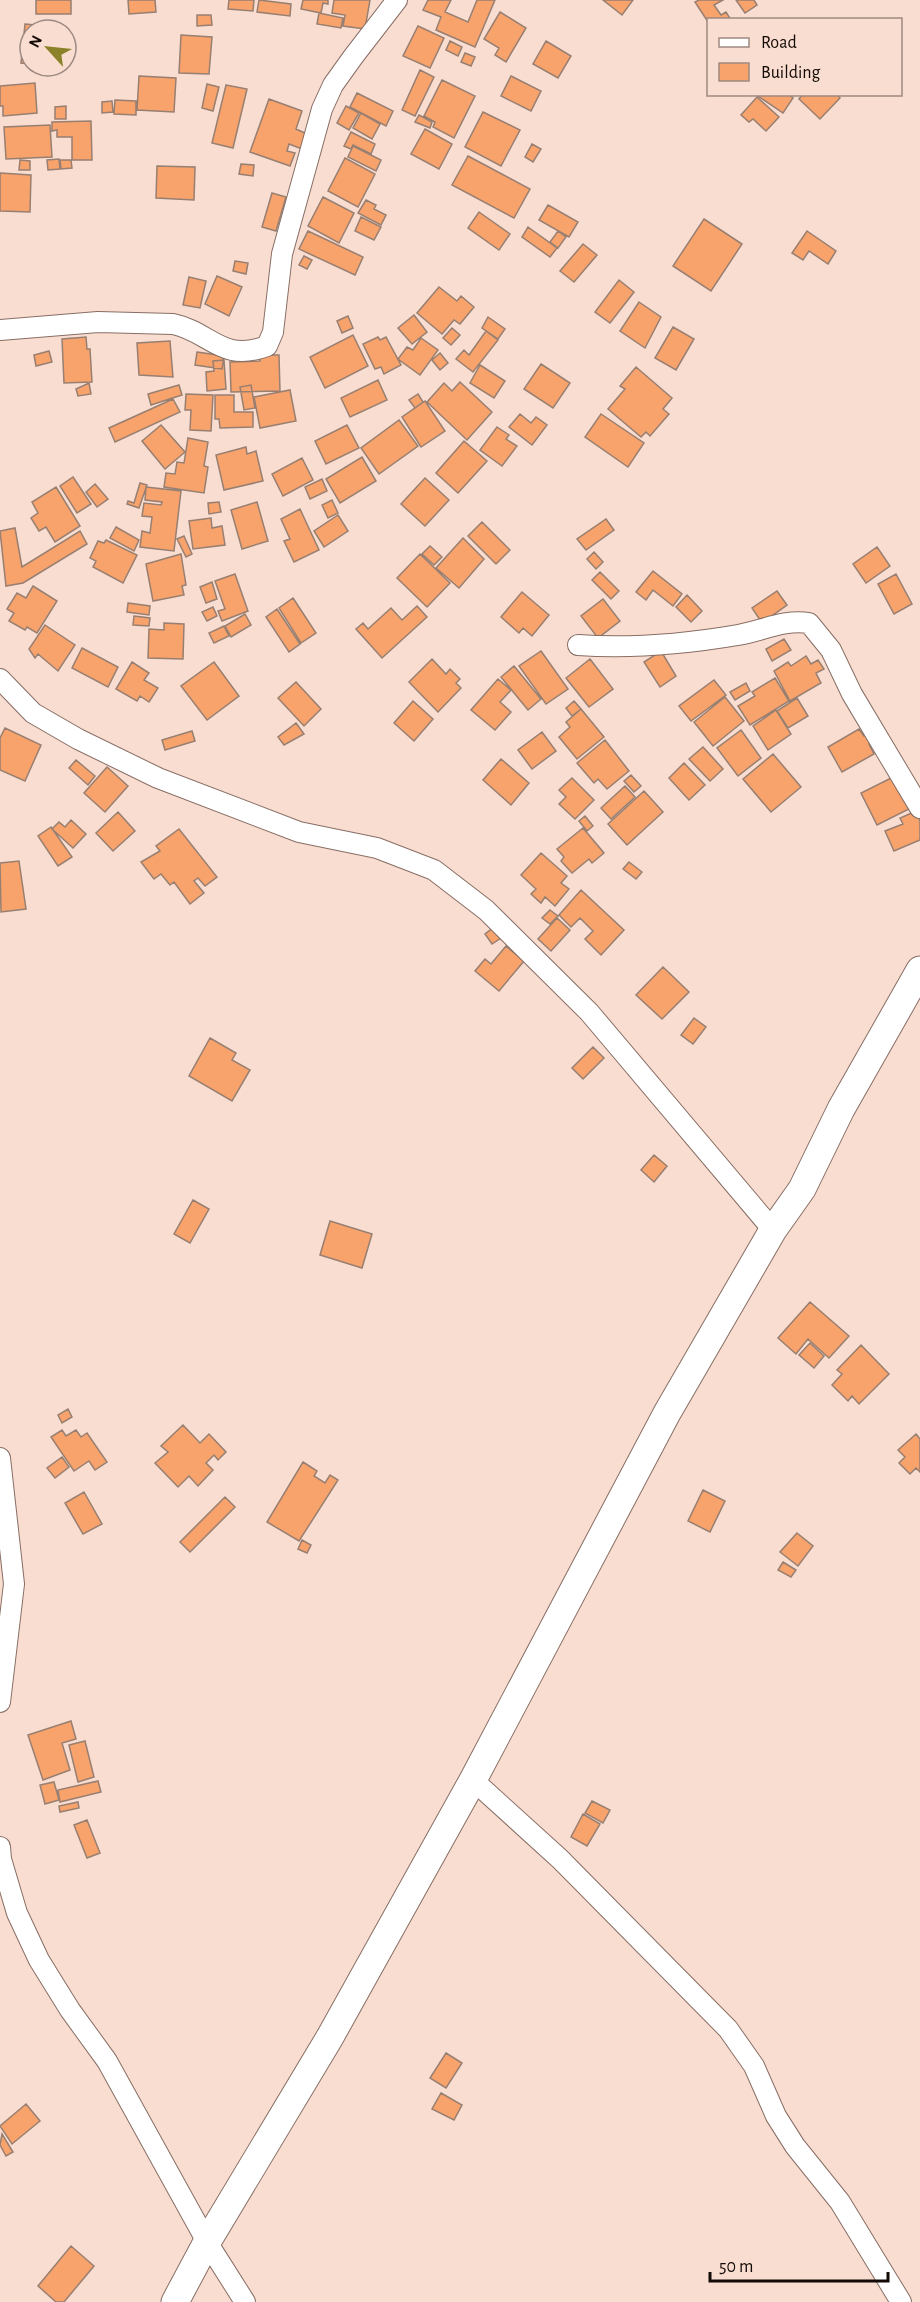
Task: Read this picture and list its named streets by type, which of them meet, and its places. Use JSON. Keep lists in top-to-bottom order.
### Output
{
  "legend": ["Road", "Building"],
  "scale_bar": "50 m",
  "north": "top left"
}
